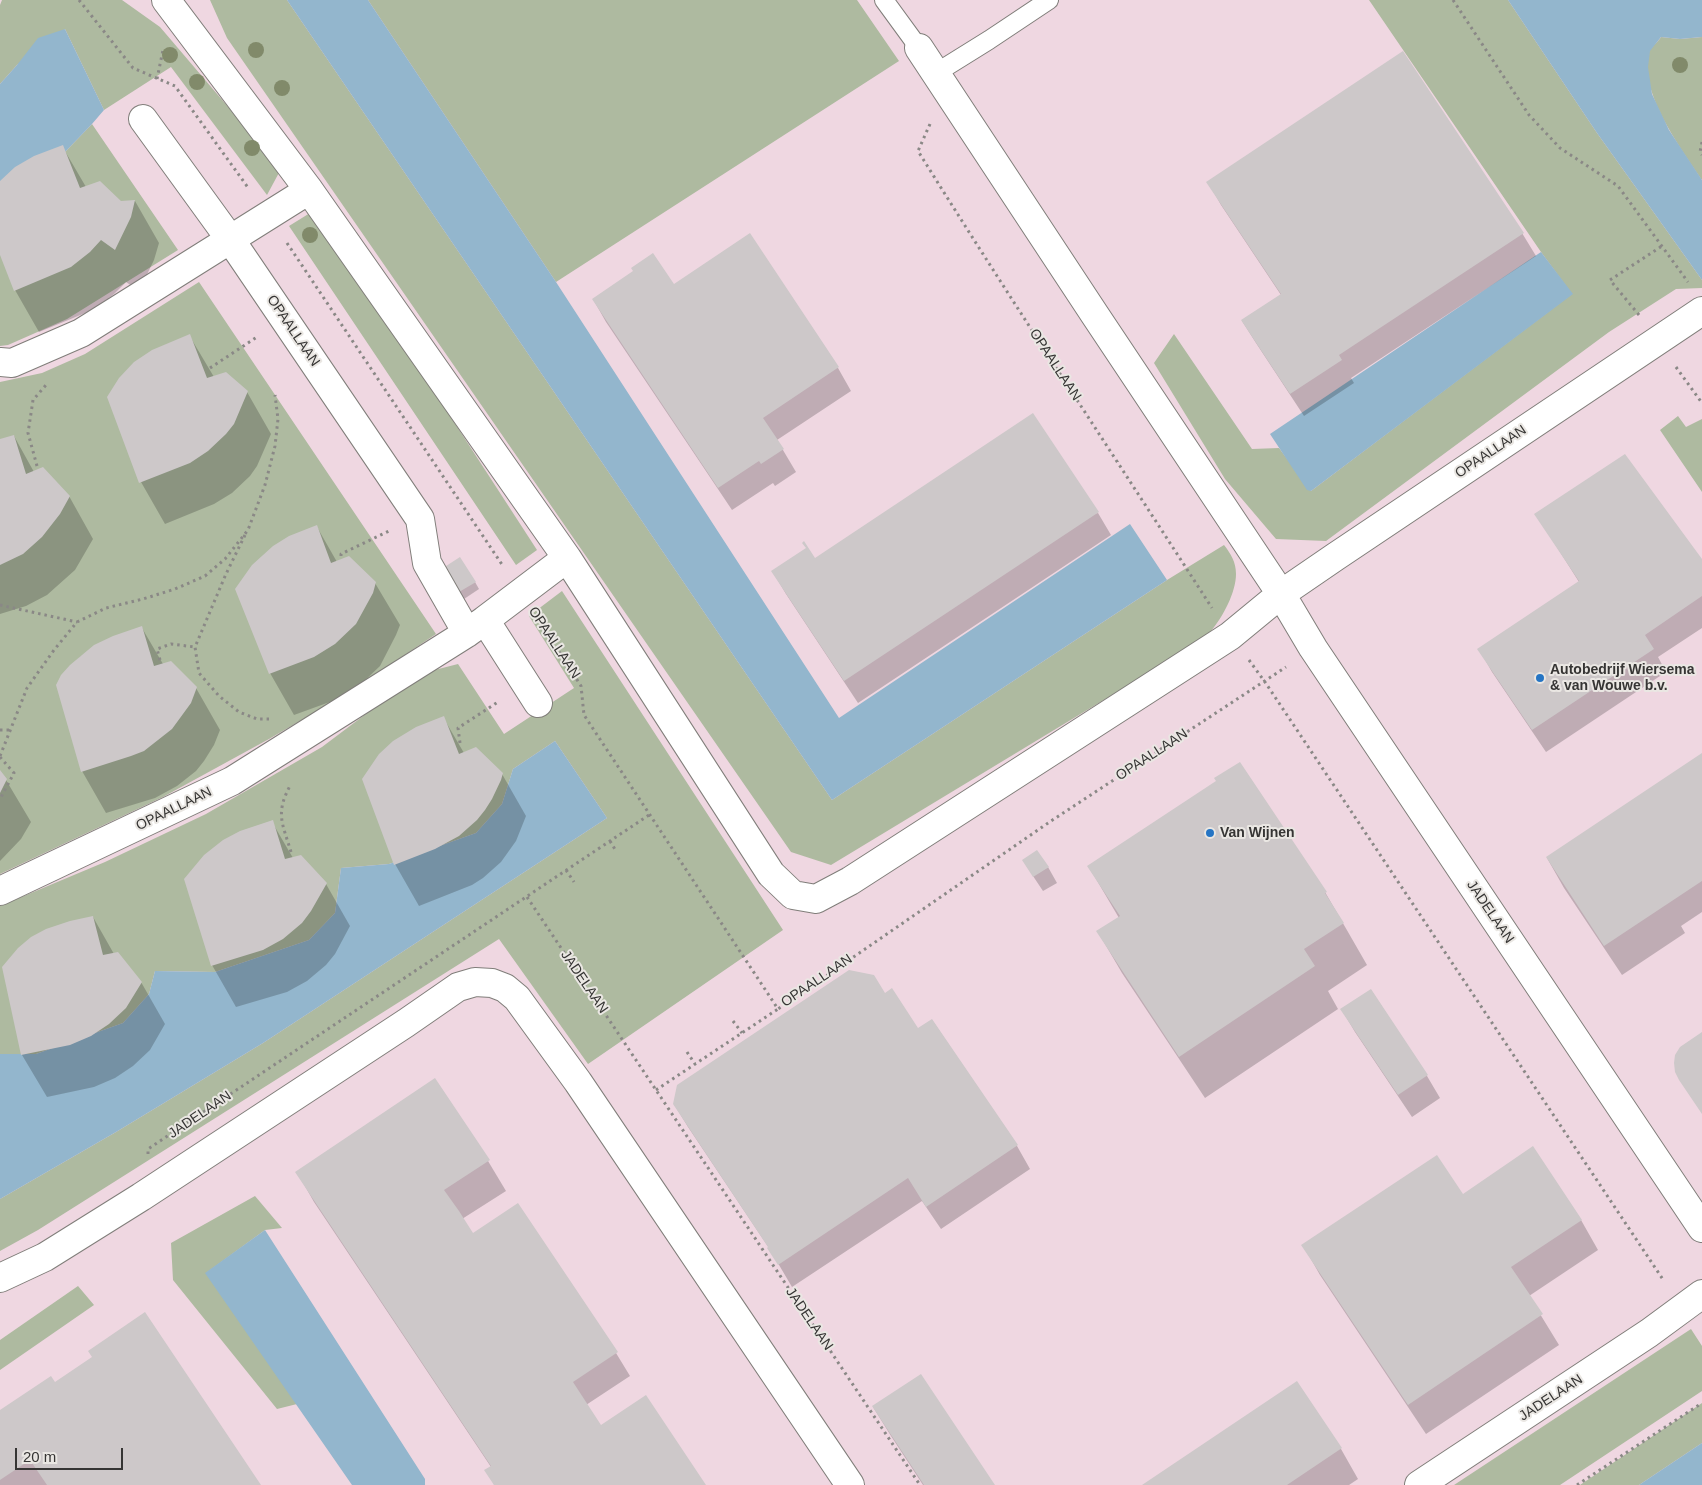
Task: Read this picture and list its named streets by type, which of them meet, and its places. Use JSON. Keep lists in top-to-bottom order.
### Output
{
  "streets": {
    "street": ["OPAALLAAN", "JADELAAN"]
  },
  "crossings": [
    ["OPAALLAAN", "JADELAAN"]
  ],
  "places": ["Autobedrijf Wiersema & van Wouwe b.v.", "Van Wijnen"],
  "scale_bar": "20 m"
}
